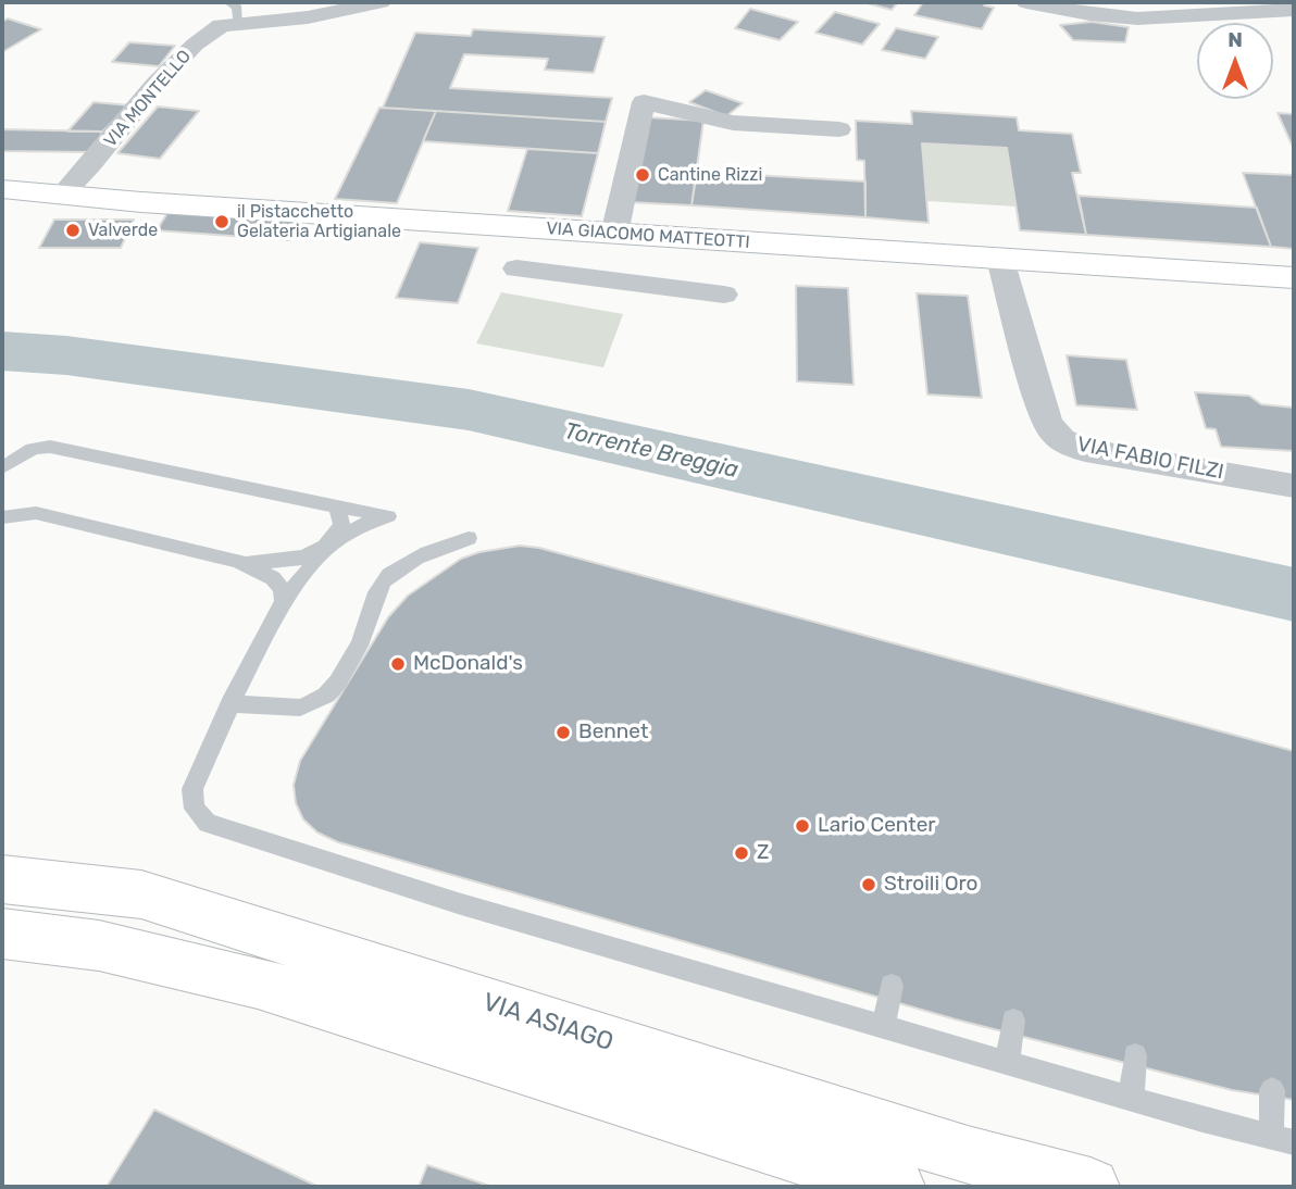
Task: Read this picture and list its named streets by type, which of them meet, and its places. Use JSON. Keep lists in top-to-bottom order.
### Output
{
  "streets": {
    "street": [
      "VIA MONTELLO",
      "VIA GIACOMO MATTEOTTI",
      "VIA FABIO FILZI",
      "VIA ASIAGO"
    ]
  },
  "crossings": [
    ["VIA MONTELLO", "VIA GIACOMO MATTEOTTI"],
    ["VIA GIACOMO MATTEOTTI", "VIA FABIO FILZI"]
  ],
  "water": ["Torrente Breggia"],
  "places": [
    "Cantine Rizzi",
    "il Pistacchetto Gelateria Artigianale",
    "Valverde",
    "McDonald's",
    "Bennet",
    "Lario Center",
    "Z",
    "Stroili Oro"
  ],
  "north": "top"
}
